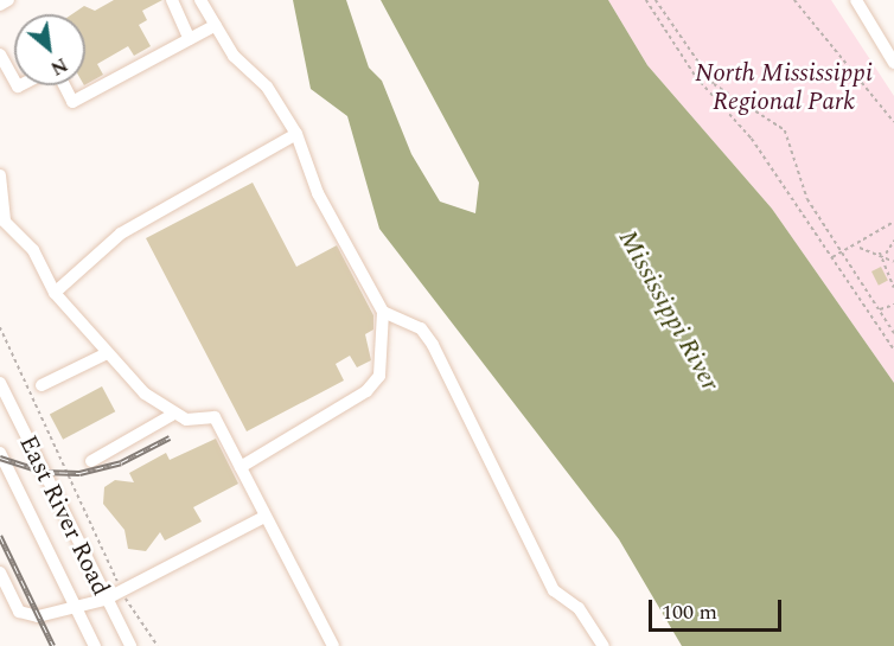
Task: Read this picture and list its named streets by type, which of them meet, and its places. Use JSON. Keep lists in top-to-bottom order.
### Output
{
  "streets": {
    "street": ["East River Road"]
  },
  "water": ["Mississippi River"],
  "parks": ["North Mississippi Regional Park"],
  "scale_bar": "100 m",
  "north": "bottom right"
}
